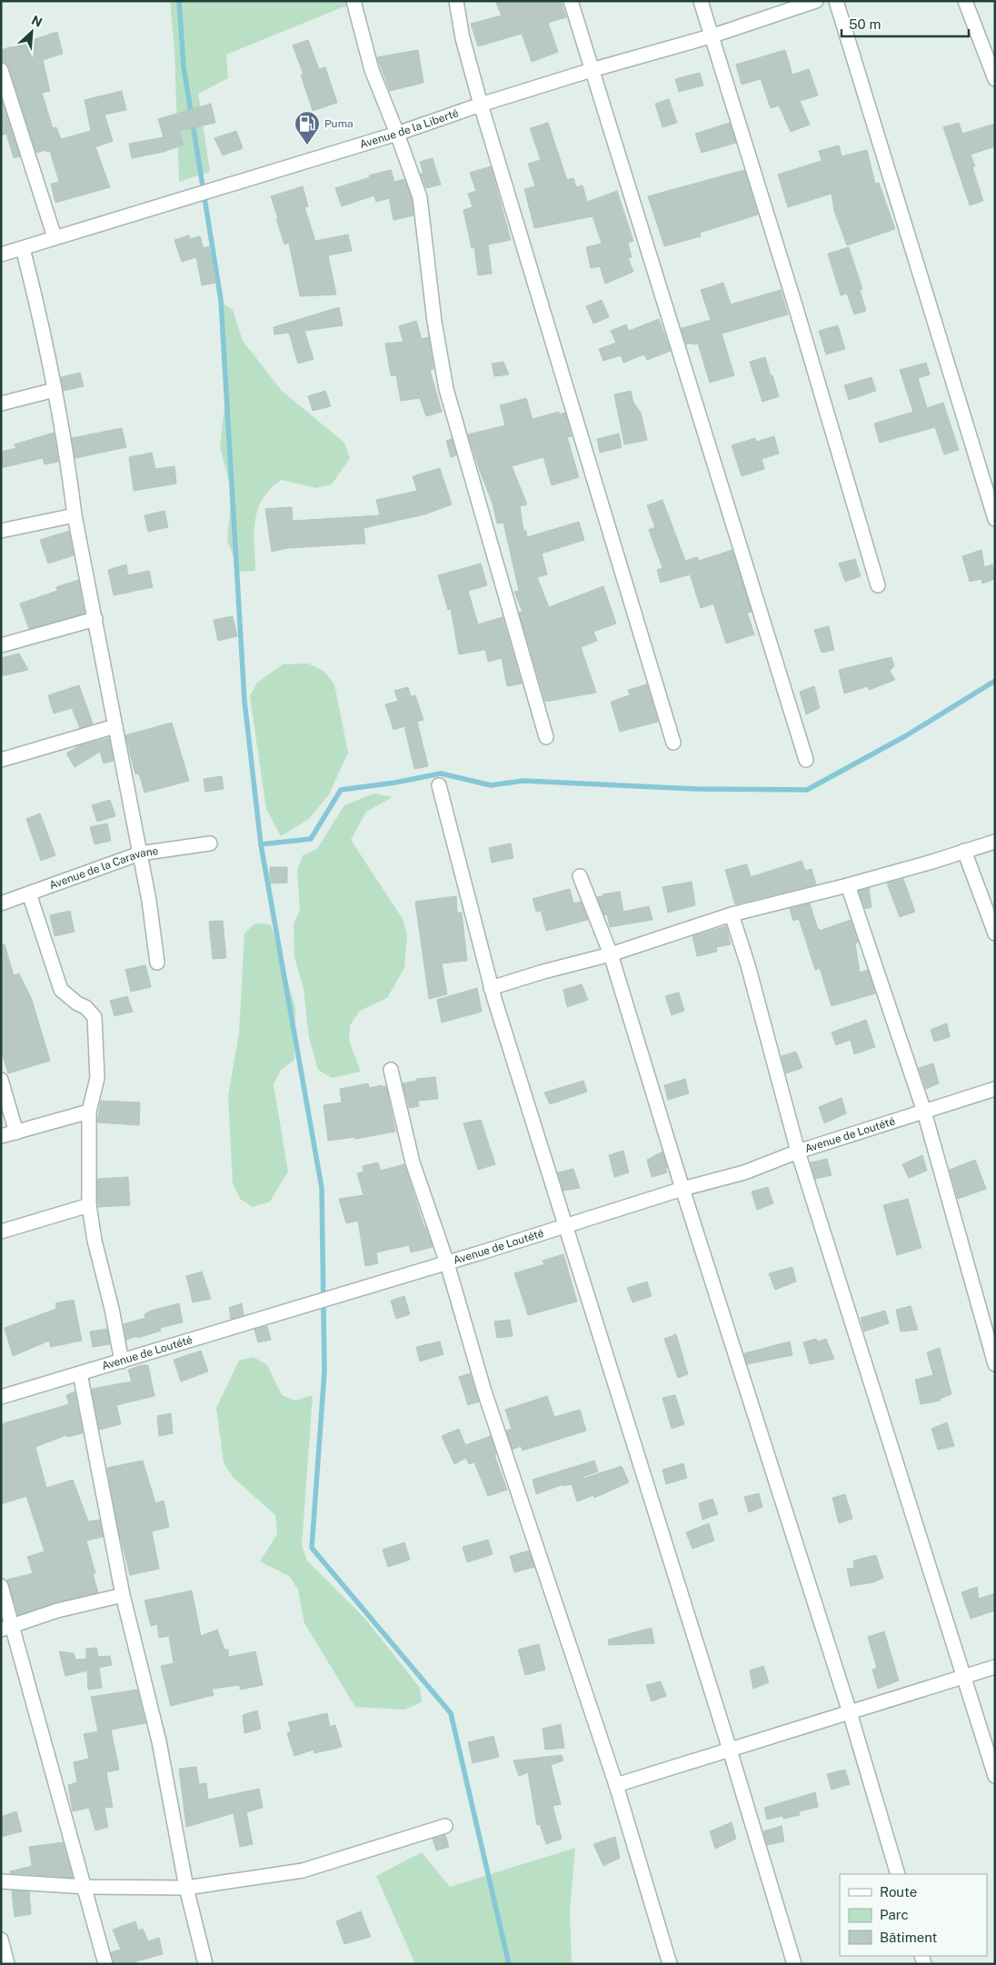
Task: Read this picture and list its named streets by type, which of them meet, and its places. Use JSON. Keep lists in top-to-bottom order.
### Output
{
  "streets": {
    "street": ["Avenue de la Liberté", "Avenue de la Caravane", "Avenue de Loutété"]
  },
  "places": {
    "fuel station": ["Puma"]
  },
  "legend": ["Route", "Parc", "Bâtiment"],
  "scale_bar": "50 m",
  "north": "top right"
}
